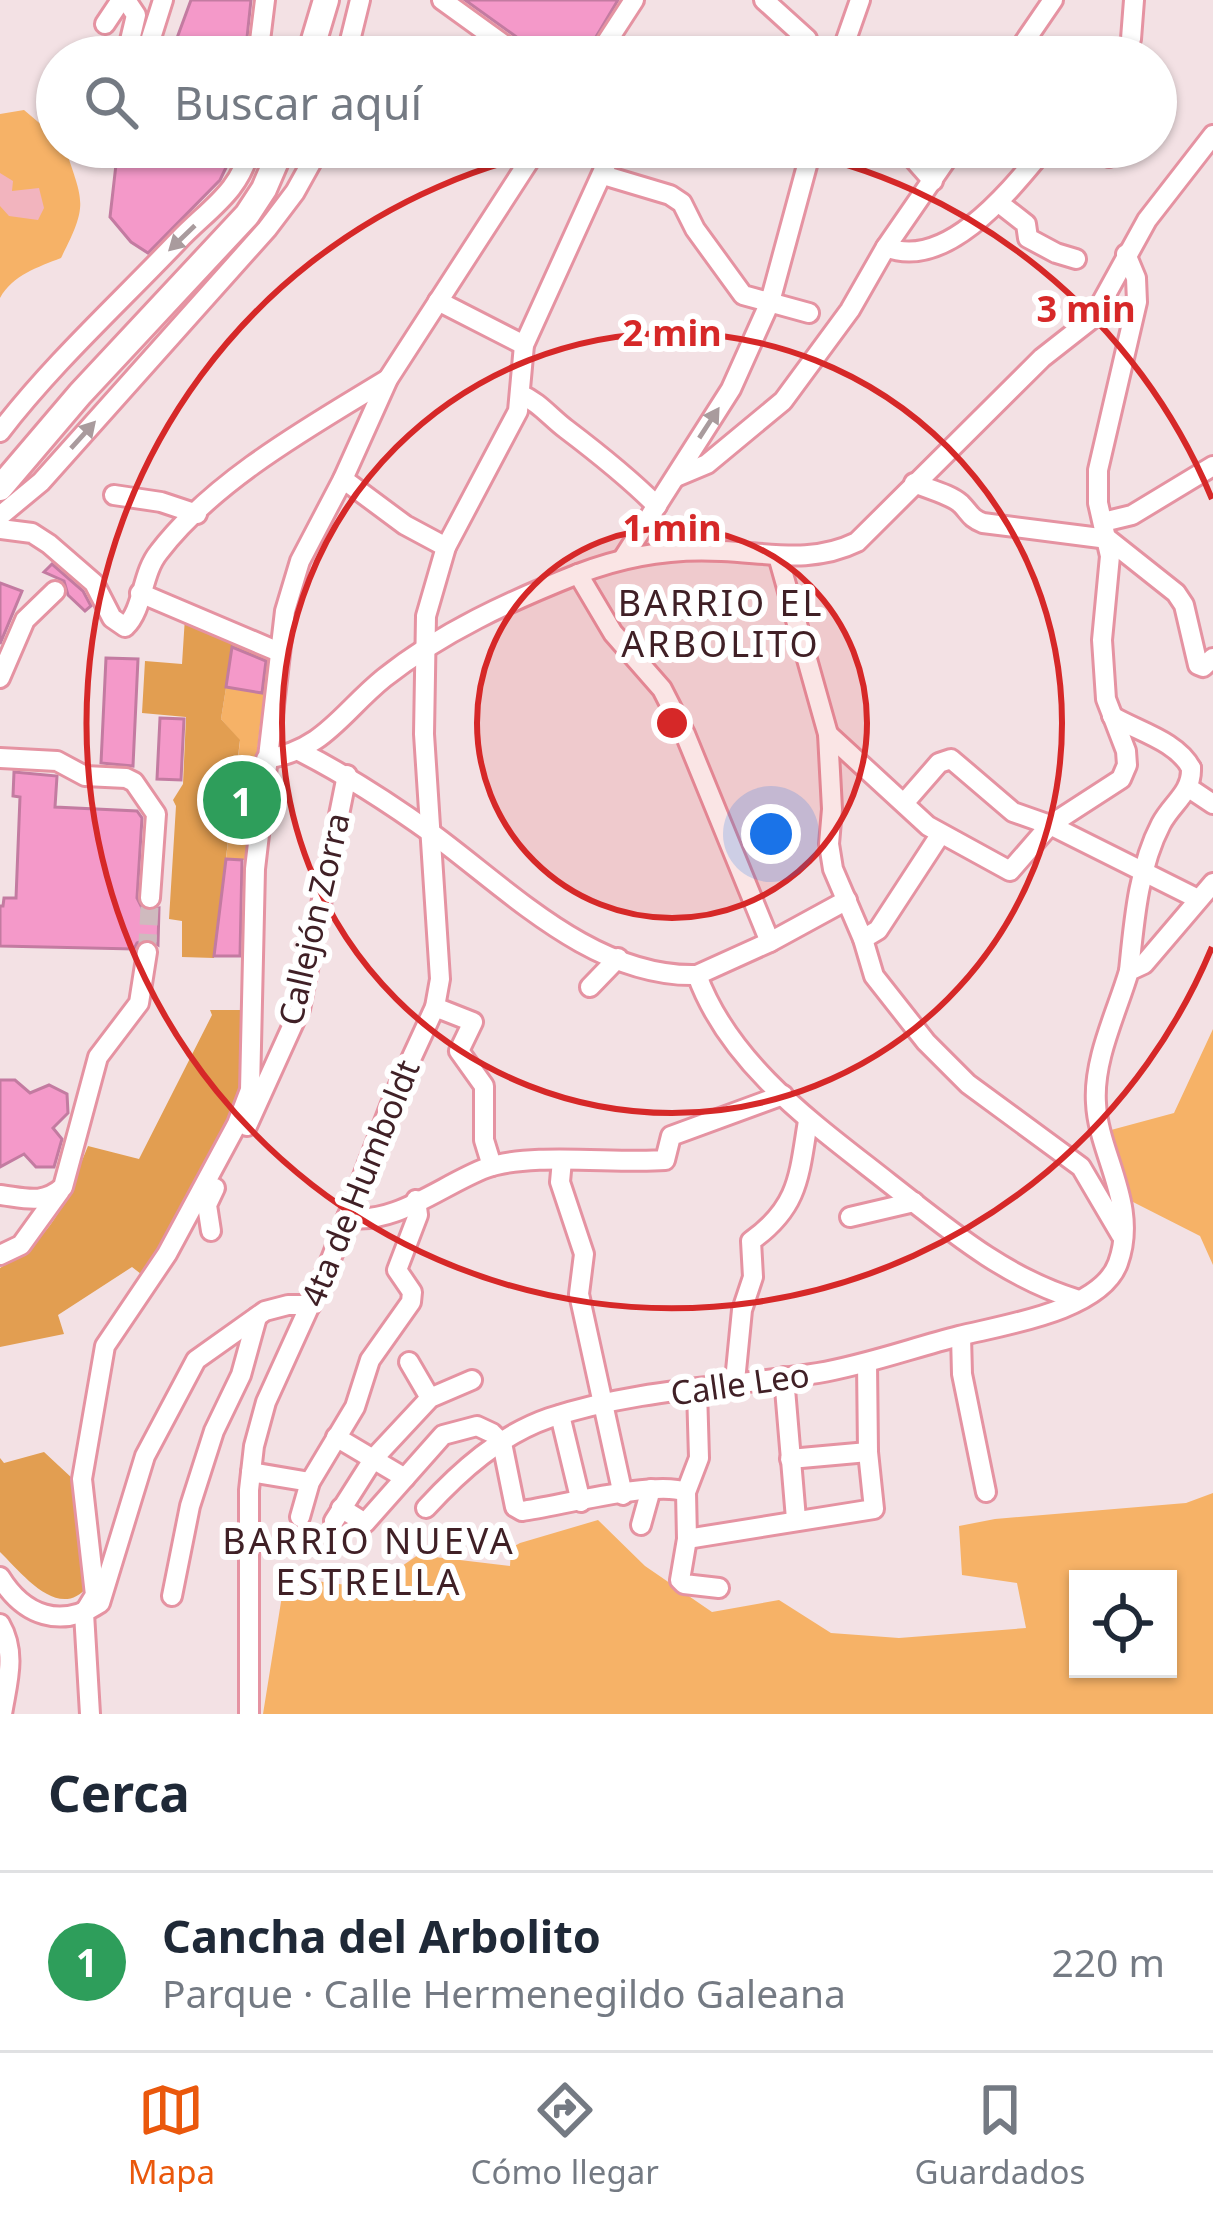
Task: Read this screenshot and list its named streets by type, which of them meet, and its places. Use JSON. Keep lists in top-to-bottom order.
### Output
{
  "streets": {
    "street": ["Callejón Zorra", "4ta de Humboldt", "Calle Leo"]
  },
  "districts": ["BARRIO EL ARBOLITO", "BARRIO NUEVA ESTRELLA"],
  "page": {
    "search": "Buscar aquí",
    "pins": "1",
    "heading": "Cerca",
    "list": [
      {
        "mark": "1",
        "name": "Cancha del Arbolito",
        "note": "Parque · Calle Hermenegildo Galeana",
        "value": "220 m"
      }
    ],
    "nav": ["Mapa", "Cómo llegar", "Guardados"]
  },
  "rings": ["3 min", "2 min", "1 min"]
}
